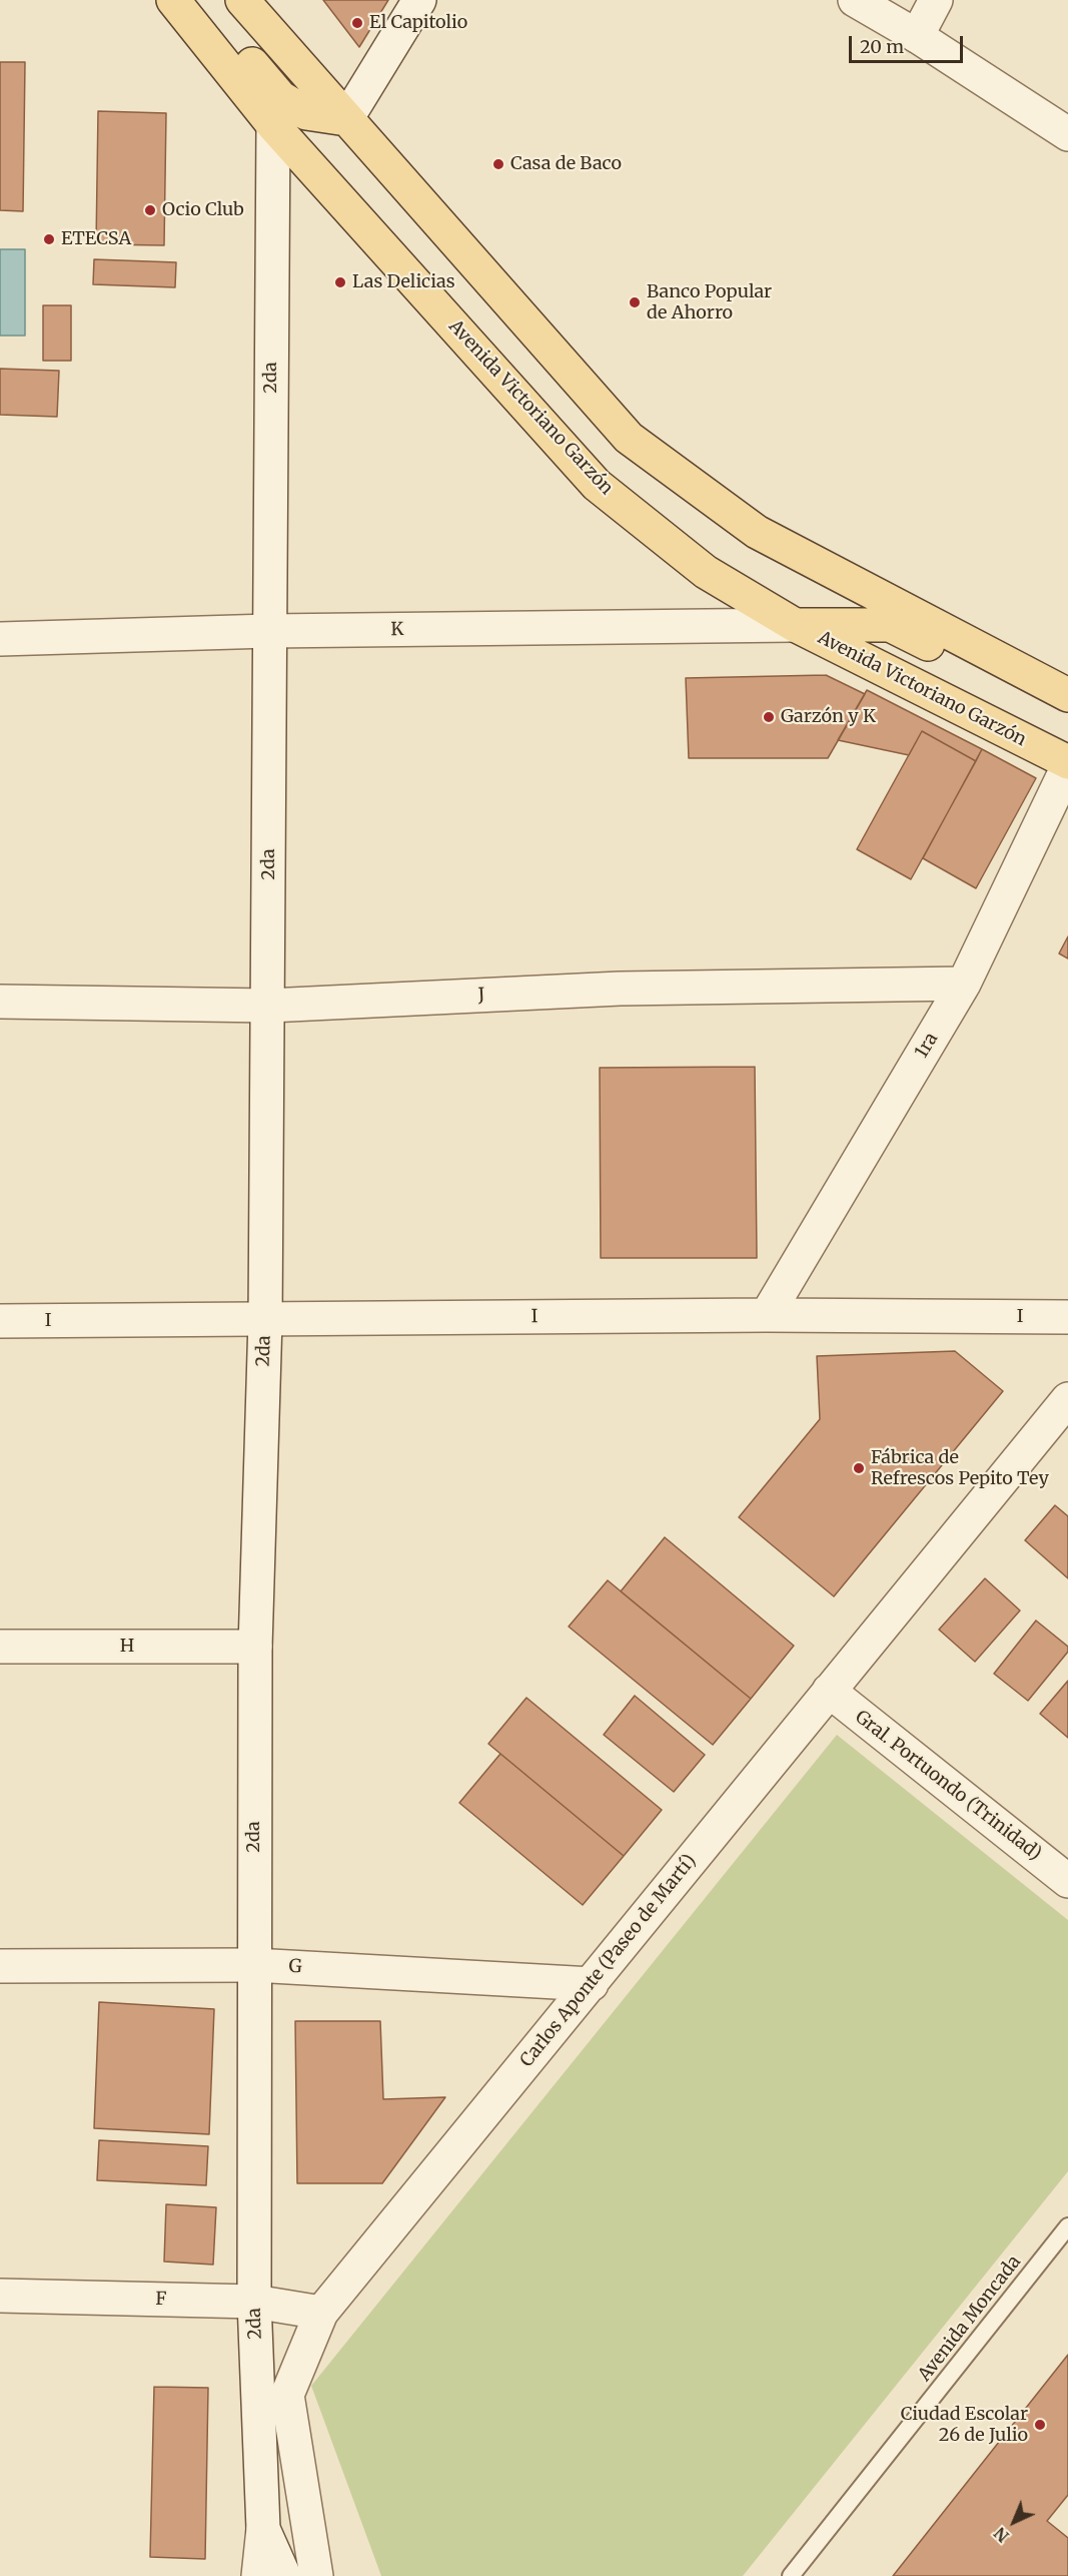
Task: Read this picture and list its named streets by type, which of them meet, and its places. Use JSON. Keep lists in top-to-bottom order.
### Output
{
  "streets": {
    "main road": ["Avenida Victoriano Garzón"],
    "street": [
      "2da",
      "K",
      "J",
      "1ra",
      "I",
      "H",
      "Gral. Portuondo (Trinidad)",
      "Carlos Aponte (Paseo de Martí)",
      "G",
      "F"
    ],
    "lane": ["Avenida Moncada"]
  },
  "crossings": [
    ["2da", "Avenida Victoriano Garzón"],
    ["2da", "K"],
    ["2da", "J"],
    ["2da", "I"],
    ["2da", "H"],
    ["2da", "G"],
    ["2da", "F"],
    ["Avenida Victoriano Garzón", "K"],
    ["Avenida Victoriano Garzón", "1ra"],
    ["J", "1ra"],
    ["1ra", "I"],
    ["Gral. Portuondo (Trinidad)", "Carlos Aponte (Paseo de Martí)"],
    ["Carlos Aponte (Paseo de Martí)", "G"],
    ["Carlos Aponte (Paseo de Martí)", "F"]
  ],
  "places": [
    "El Capitolio",
    "Casa de Baco",
    "Ocio Club",
    "ETECSA",
    "Las Delicias",
    "Banco Popular de Ahorro",
    "Garzón y K",
    "Fábrica de Refrescos Pepito Tey",
    "Ciudad Escolar 26 de Julio"
  ],
  "scale_bar": "20 m",
  "north": "bottom left"
}
